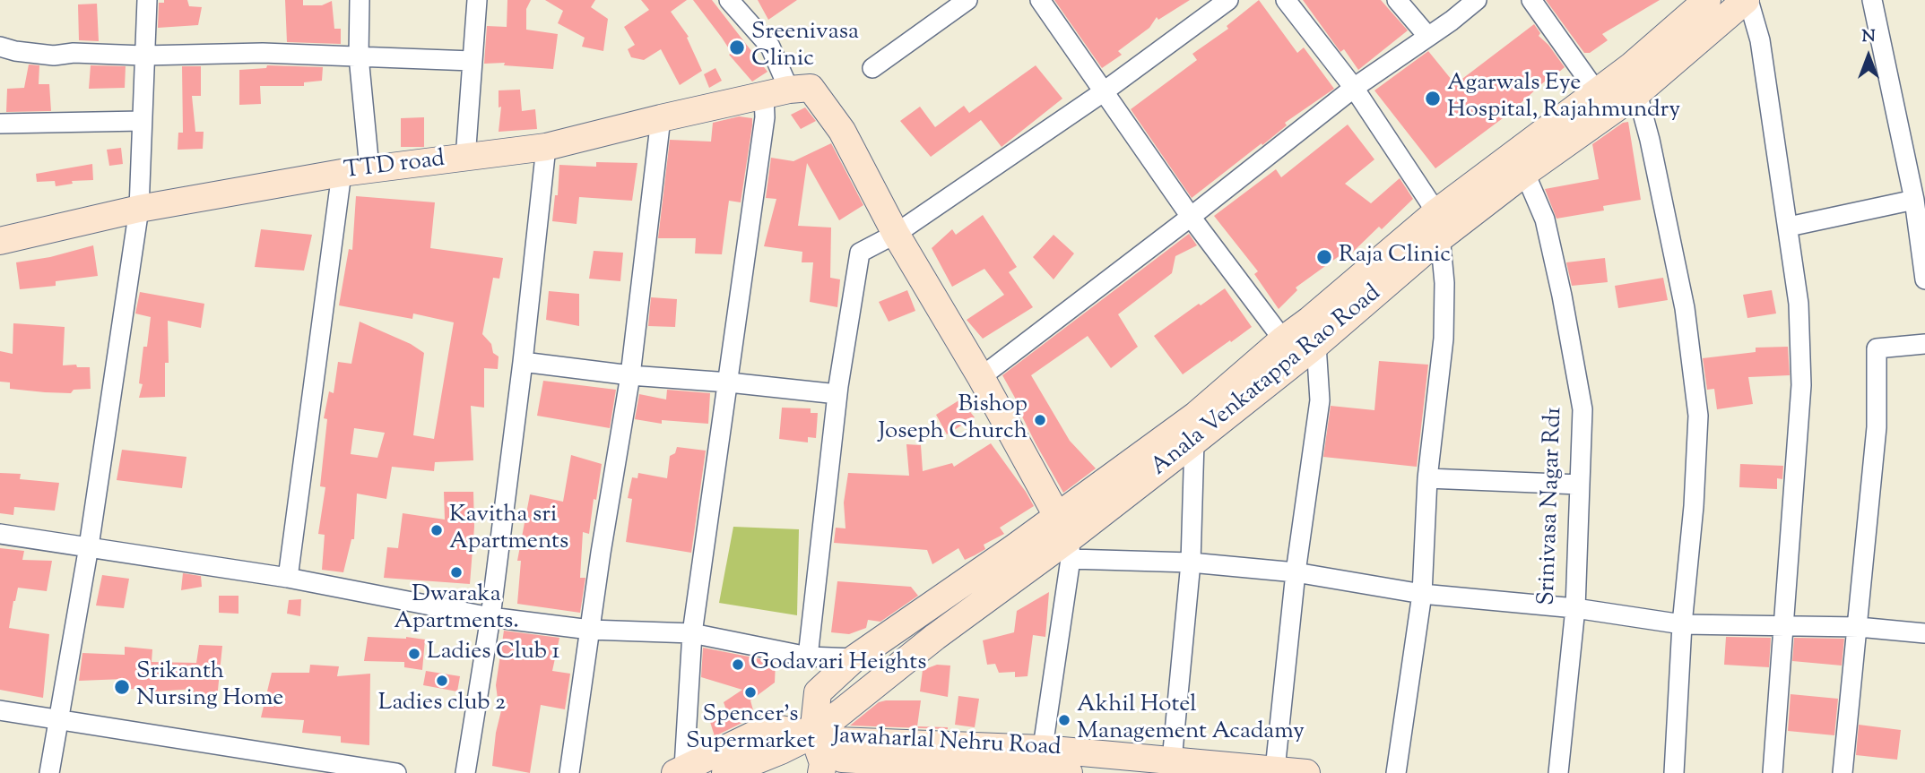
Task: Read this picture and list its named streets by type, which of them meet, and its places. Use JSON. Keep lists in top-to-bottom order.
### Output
{
  "streets": {
    "main road": ["TTD road", "Anala Venkatappa Rao Road", "Jawaharlal Nehru Road"],
    "street": ["Srinivasa Nagar Rd1"]
  },
  "crossings": [
    ["Anala Venkatappa Rao Road", "Srinivasa Nagar Rd1"],
    ["Anala Venkatappa Rao Road", "Jawaharlal Nehru Road"]
  ],
  "places": [
    "Sreenivasa Clinic",
    "Agarwals Eye Hospital, Rajahmundry",
    "Raja Clinic",
    "Bishop Joseph Church",
    "Kavitha sri Apartments",
    "Dwaraka Apartments.",
    "Ladies Club 1",
    "Godavari Heights",
    "Ladies club 2",
    "Srikanth Nursing Home",
    "Spencer's Supermarket",
    "Akhil Hotel Management Acadamy"
  ],
  "north": "top"
}
